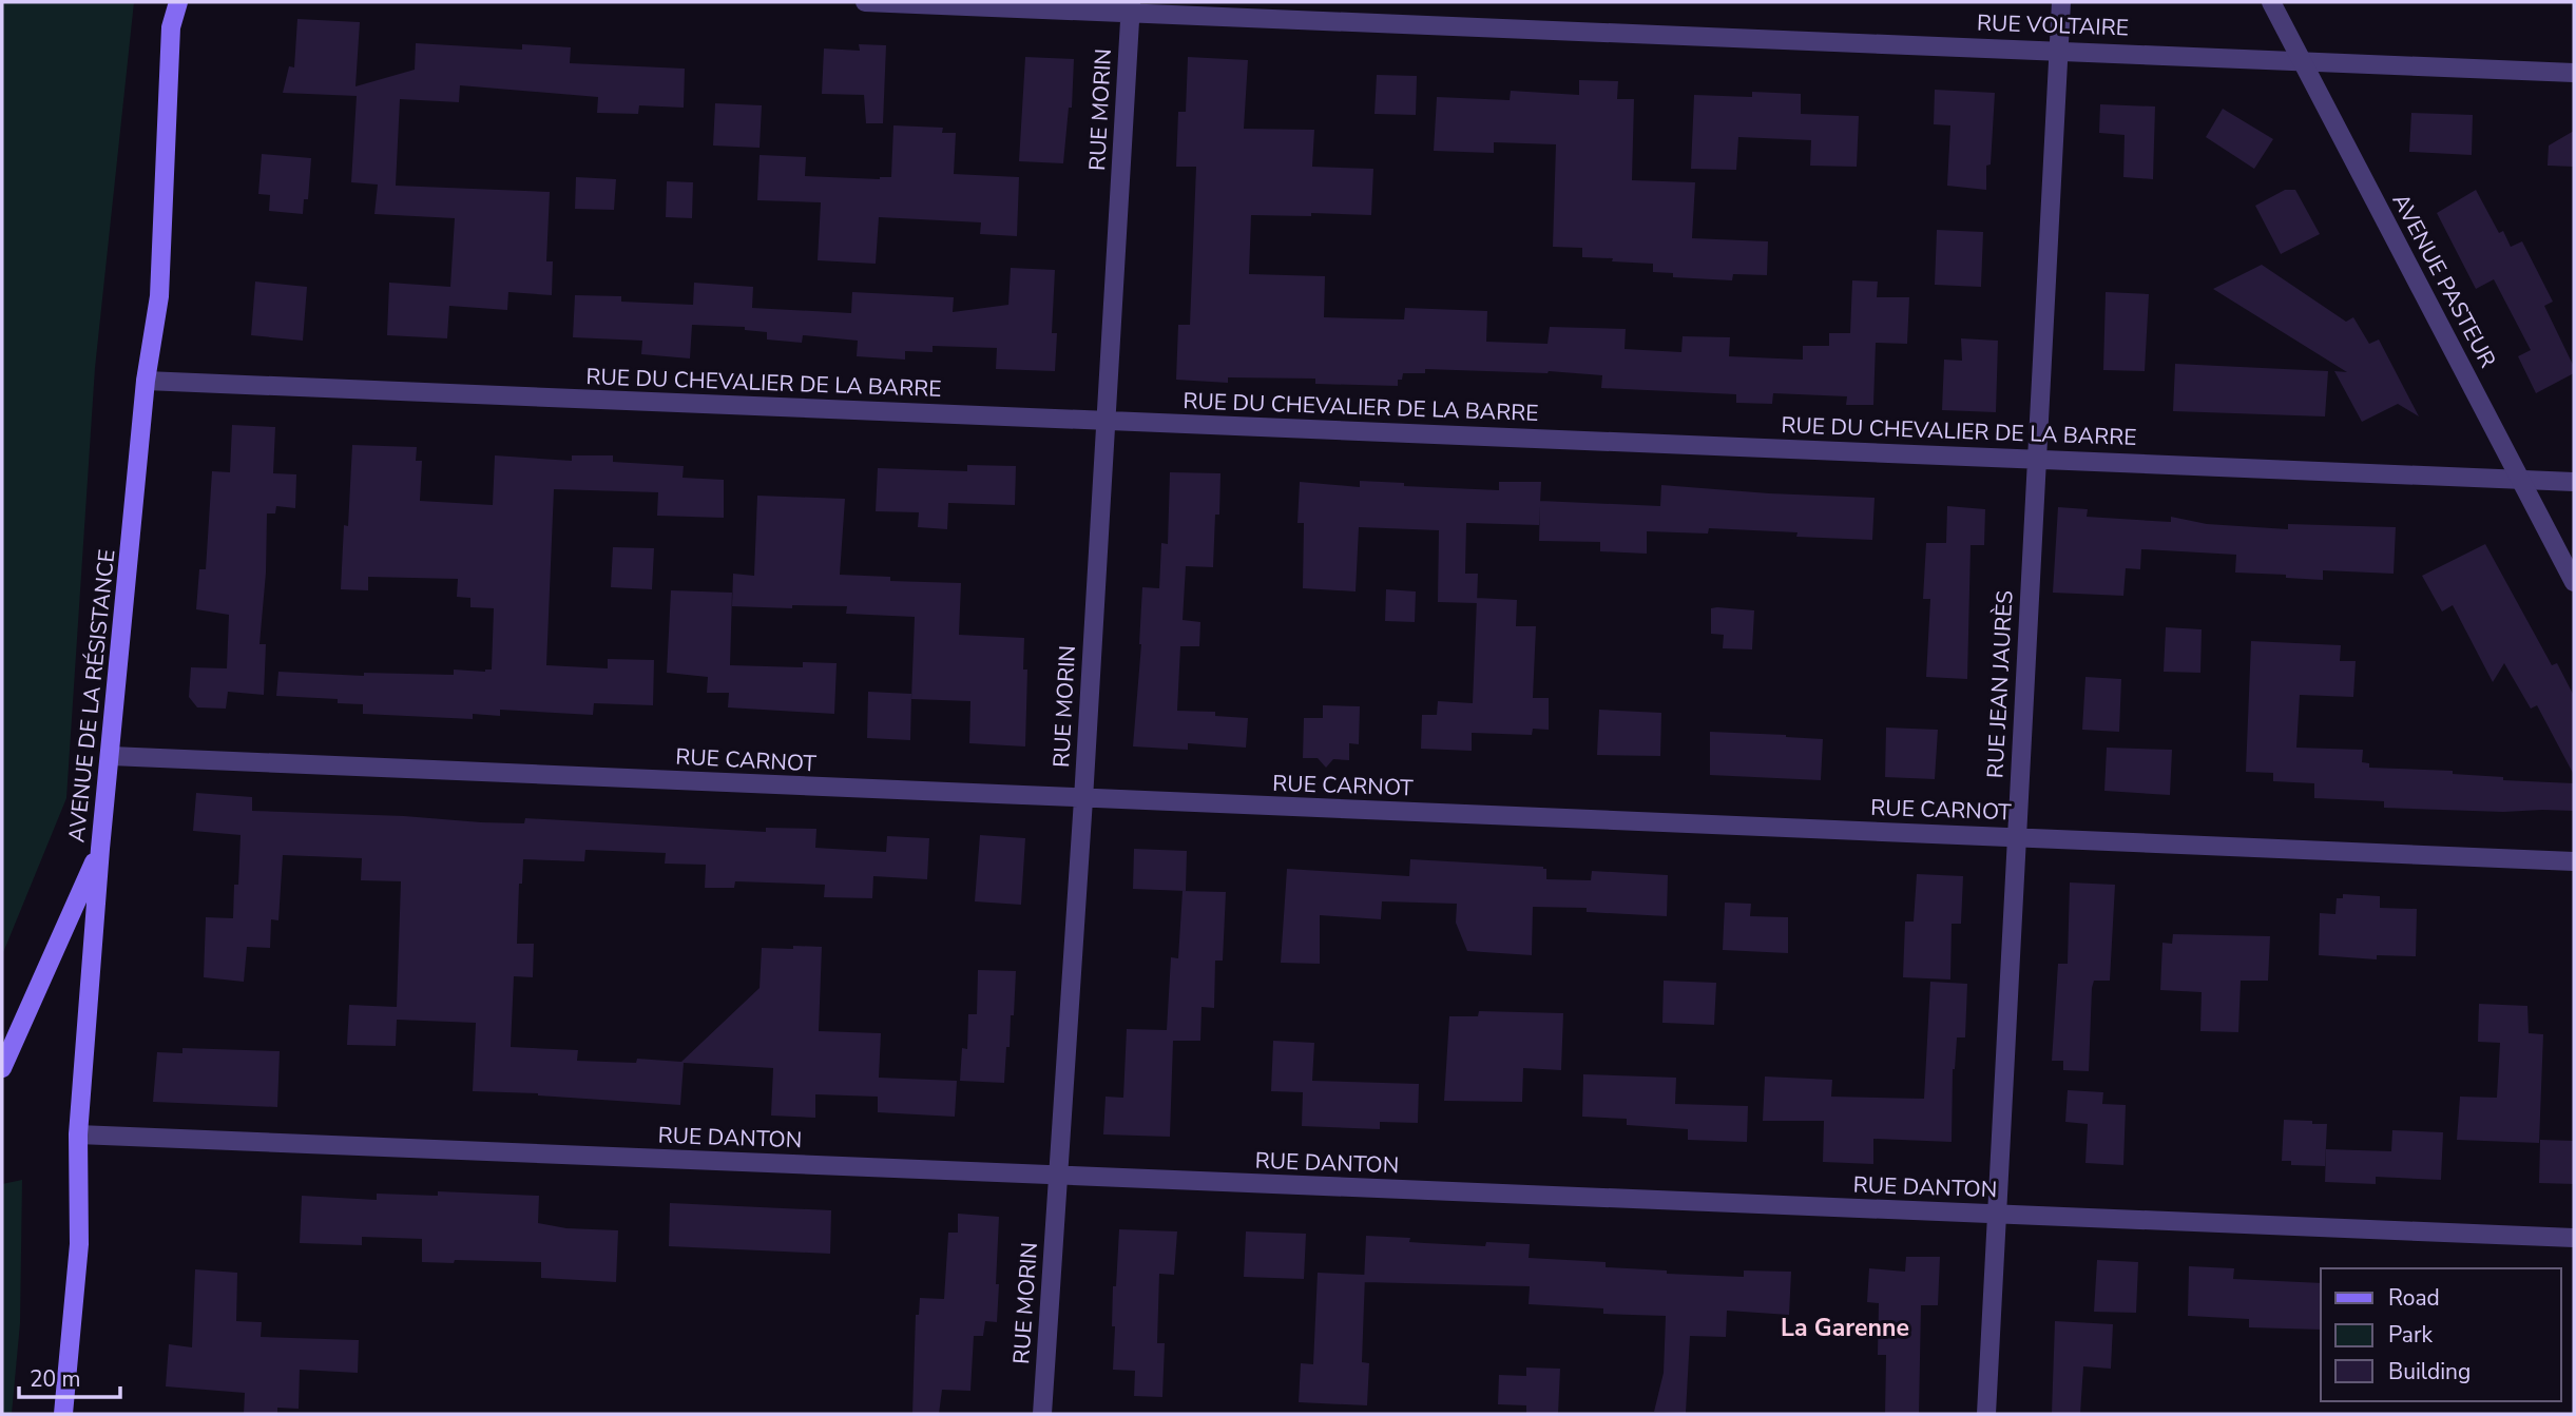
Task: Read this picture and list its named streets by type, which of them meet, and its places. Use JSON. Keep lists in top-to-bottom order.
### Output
{
  "streets": {
    "main road": ["AVENUE DE LA RÉSISTANCE"],
    "street": [
      "RUE VOLTAIRE",
      "RUE MORIN",
      "AVENUE PASTEUR",
      "RUE DU CHEVALIER DE LA BARRE",
      "RUE JEAN JAURÈS",
      "RUE CARNOT",
      "RUE DANTON"
    ]
  },
  "crossings": [
    ["RUE VOLTAIRE", "RUE MORIN"],
    ["RUE VOLTAIRE", "AVENUE PASTEUR"],
    ["RUE VOLTAIRE", "RUE JEAN JAURÈS"],
    ["RUE MORIN", "RUE DU CHEVALIER DE LA BARRE"],
    ["RUE MORIN", "RUE CARNOT"],
    ["RUE MORIN", "RUE DANTON"],
    ["AVENUE PASTEUR", "RUE DU CHEVALIER DE LA BARRE"],
    ["RUE DU CHEVALIER DE LA BARRE", "RUE JEAN JAURÈS"],
    ["RUE DU CHEVALIER DE LA BARRE", "AVENUE DE LA RÉSISTANCE"],
    ["RUE JEAN JAURÈS", "RUE CARNOT"],
    ["RUE JEAN JAURÈS", "RUE DANTON"],
    ["AVENUE DE LA RÉSISTANCE", "RUE CARNOT"],
    ["AVENUE DE LA RÉSISTANCE", "RUE DANTON"]
  ],
  "districts": ["La Garenne"],
  "legend": ["Road", "Park", "Building"],
  "scale_bar": "20 m"
}
